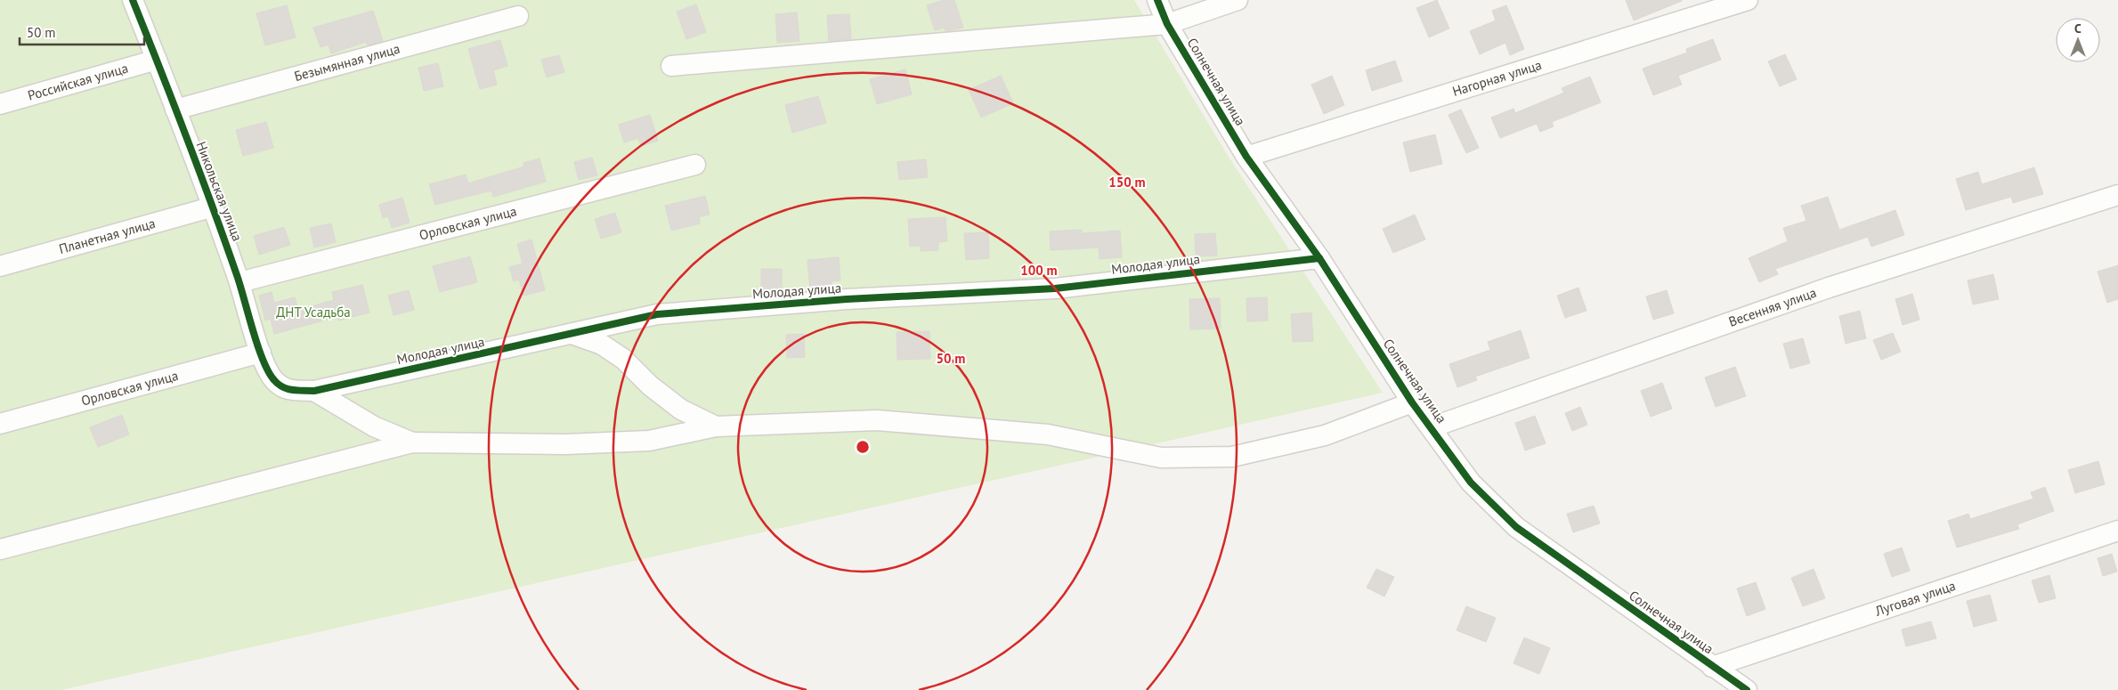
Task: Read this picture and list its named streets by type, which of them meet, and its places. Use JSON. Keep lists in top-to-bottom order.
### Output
{
  "streets": {
    "street": [
      "Безымянная улица",
      "Нагорная улица",
      "Российская улица",
      "Солнечная улица",
      "Никольская улица",
      "Орловская улица",
      "Планетная улица",
      "Молодая улица",
      "Весенняя улица",
      "Луговая улица"
    ]
  },
  "crossings": [
    ["Безымянная улица", "Никольская улица"],
    ["Нагорная улица", "Солнечная улица"],
    ["Российская улица", "Никольская улица"],
    ["Солнечная улица", "Молодая улица"],
    ["Солнечная улица", "Весенняя улица"],
    ["Солнечная улица", "Луговая улица"],
    ["Никольская улица", "Орловская улица"],
    ["Никольская улица", "Планетная улица"],
    ["Никольская улица", "Молодая улица"]
  ],
  "parks": ["ДНТ Усадьба"],
  "scale_bar": "50 m",
  "north": "top",
  "rings": ["150 m", "100 m", "50 m"]
}
